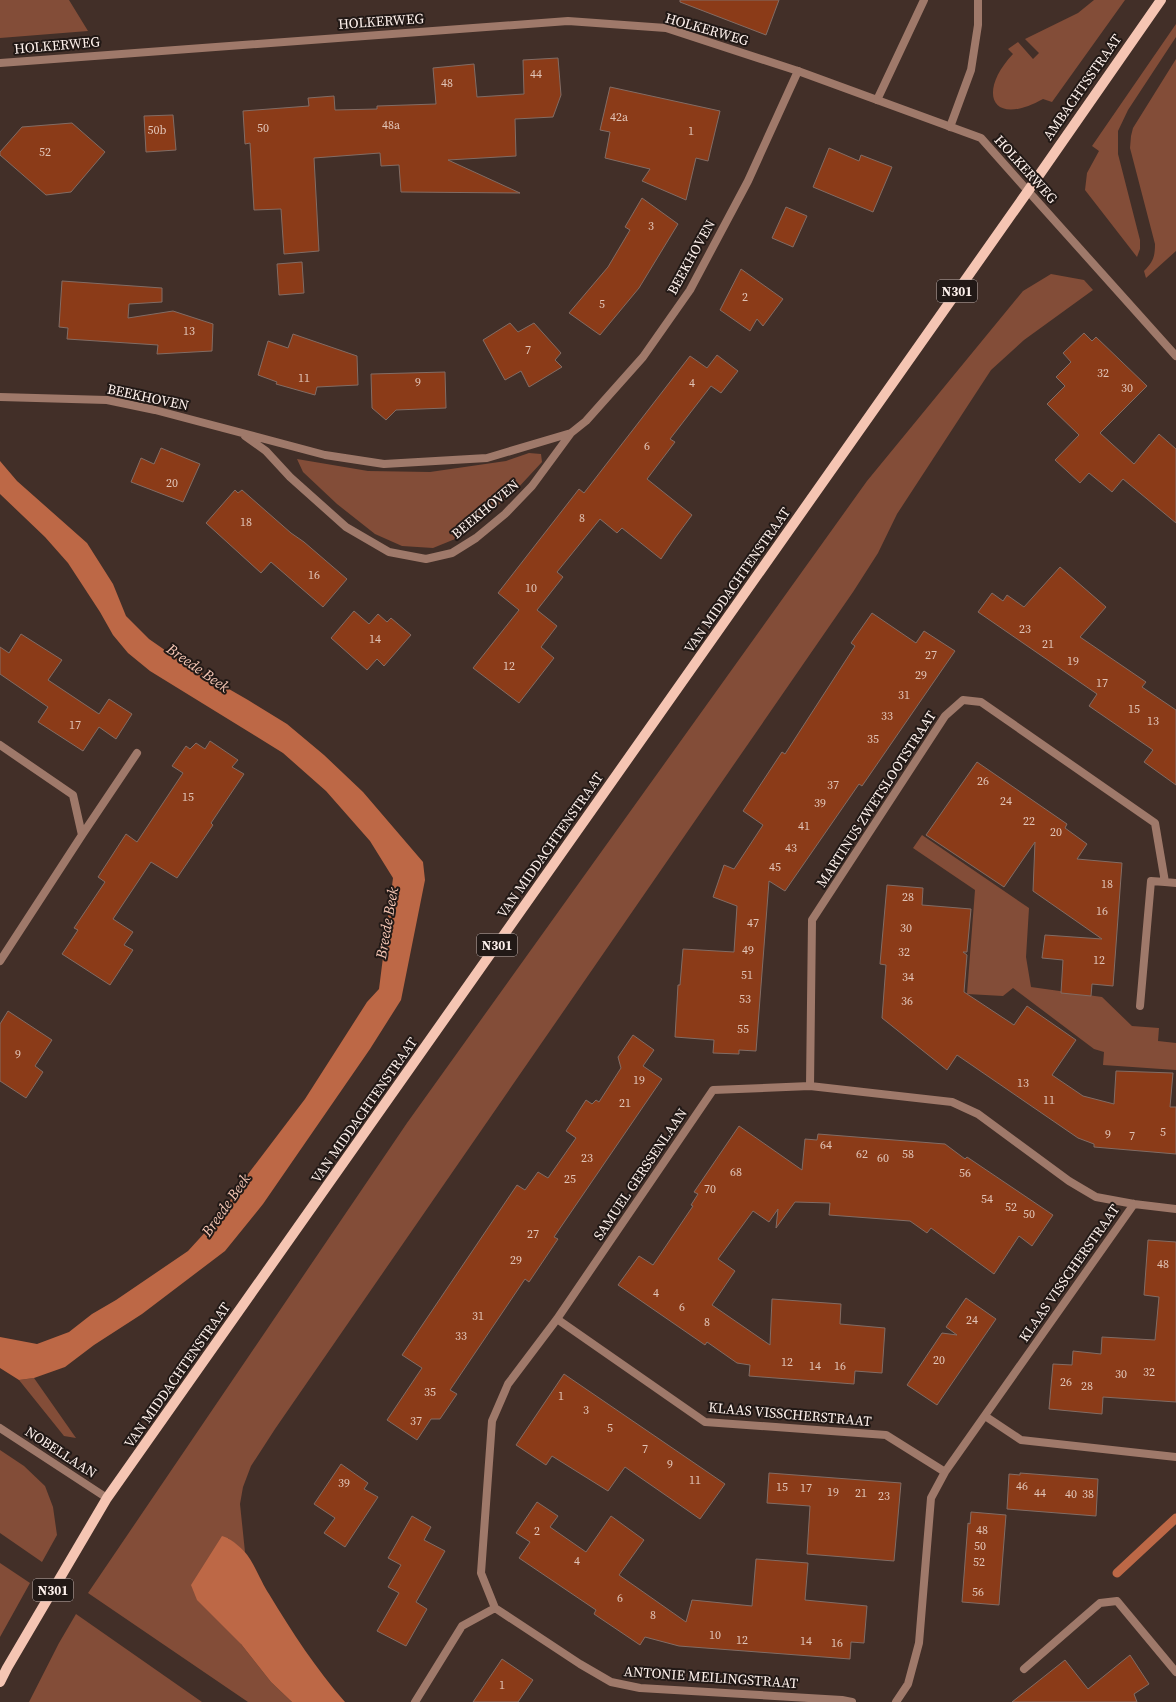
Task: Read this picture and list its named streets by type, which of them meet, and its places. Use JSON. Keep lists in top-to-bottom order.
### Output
{
  "streets": {
    "main road": ["AMBACHTSSTRAAT", "N301", "VAN MIDDACHTENSTRAAT"],
    "street": [
      "HOLKERWEG",
      "BEEKHOVEN",
      "MARTINUS ZWETSLOOTSTRAAT",
      "SAMUEL GERSSENLAAN",
      "KLAAS VISSCHERSTRAAT",
      "NOBELLAAN",
      "ANTONIE MEILINGSTRAAT"
    ]
  },
  "crossings": [
    ["HOLKERWEG", "AMBACHTSSTRAAT"],
    ["HOLKERWEG", "BEEKHOVEN"],
    ["HOLKERWEG", "VAN MIDDACHTENSTRAAT"],
    ["AMBACHTSSTRAAT", "VAN MIDDACHTENSTRAAT"],
    ["VAN MIDDACHTENSTRAAT", "NOBELLAAN"],
    ["MARTINUS ZWETSLOOTSTRAAT", "SAMUEL GERSSENLAAN"],
    ["SAMUEL GERSSENLAAN", "KLAAS VISSCHERSTRAAT"],
    ["SAMUEL GERSSENLAAN", "ANTONIE MEILINGSTRAAT"]
  ],
  "water": ["Breede Beek"],
  "house_numbers": [
    "44",
    "48",
    "42a",
    "48a",
    "50",
    "50b",
    "1",
    "52",
    "3",
    "2",
    "5",
    "13",
    "7",
    "32",
    "11",
    "9",
    "4",
    "30",
    "6",
    "20",
    "8",
    "18",
    "16",
    "10",
    "23",
    "14",
    "21",
    "27",
    "19",
    "12",
    "29",
    "17",
    "31",
    "15",
    "33",
    "13",
    "17",
    "35",
    "26",
    "37",
    "15",
    "24",
    "39",
    "22",
    "41",
    "20",
    "43",
    "45",
    "18",
    "28",
    "16",
    "47",
    "30",
    "49",
    "32",
    "12",
    "51",
    "34",
    "53",
    "36",
    "55",
    "9",
    "19",
    "13",
    "11",
    "21",
    "5",
    "9",
    "7",
    "64",
    "62",
    "58",
    "23",
    "60",
    "68",
    "56",
    "25",
    "70",
    "54",
    "52",
    "50",
    "27",
    "29",
    "48",
    "4",
    "6",
    "31",
    "24",
    "8",
    "33",
    "20",
    "12",
    "14",
    "16",
    "32",
    "30",
    "26",
    "28",
    "35",
    "1",
    "3",
    "37",
    "5",
    "7",
    "9",
    "11",
    "39",
    "46",
    "15",
    "17",
    "19",
    "21",
    "44",
    "40",
    "38",
    "23",
    "48",
    "2",
    "50",
    "4",
    "52",
    "56",
    "6",
    "8",
    "10",
    "12",
    "14",
    "16",
    "1"
  ]
}
